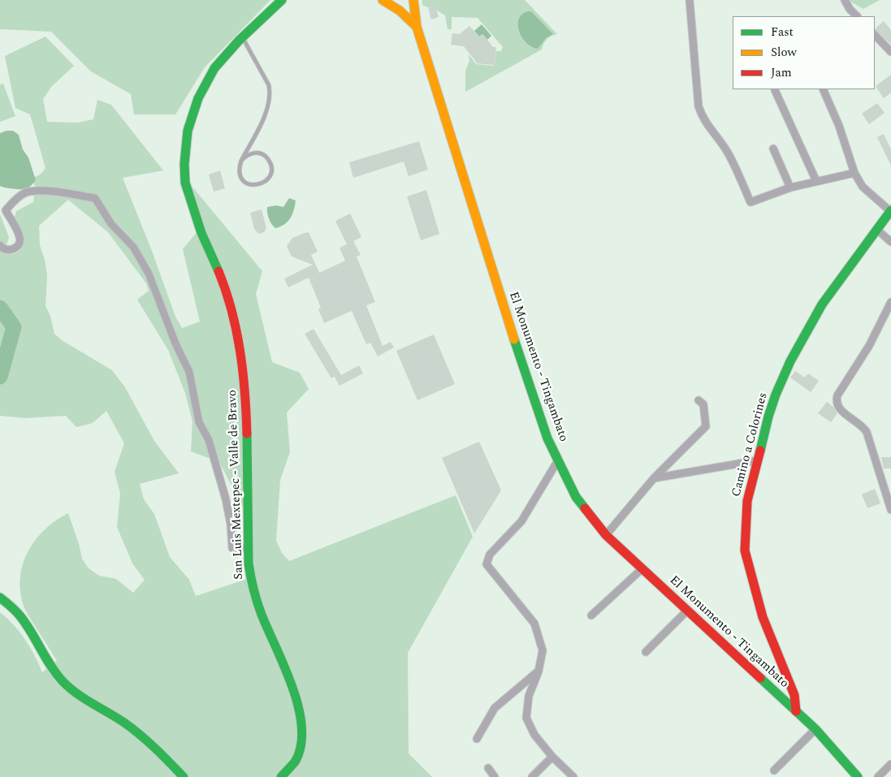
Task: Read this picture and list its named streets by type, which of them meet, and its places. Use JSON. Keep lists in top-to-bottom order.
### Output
{
  "streets": {
    "main road": ["El Monumento - Tingambato", "Camino a Colorines", "San Luis Mextepec - Valle de Bravo"]
  },
  "crossings": [
    ["El Monumento - Tingambato", "Camino a Colorines"]
  ],
  "legend": ["Fast", "Slow", "Jam"]
}
